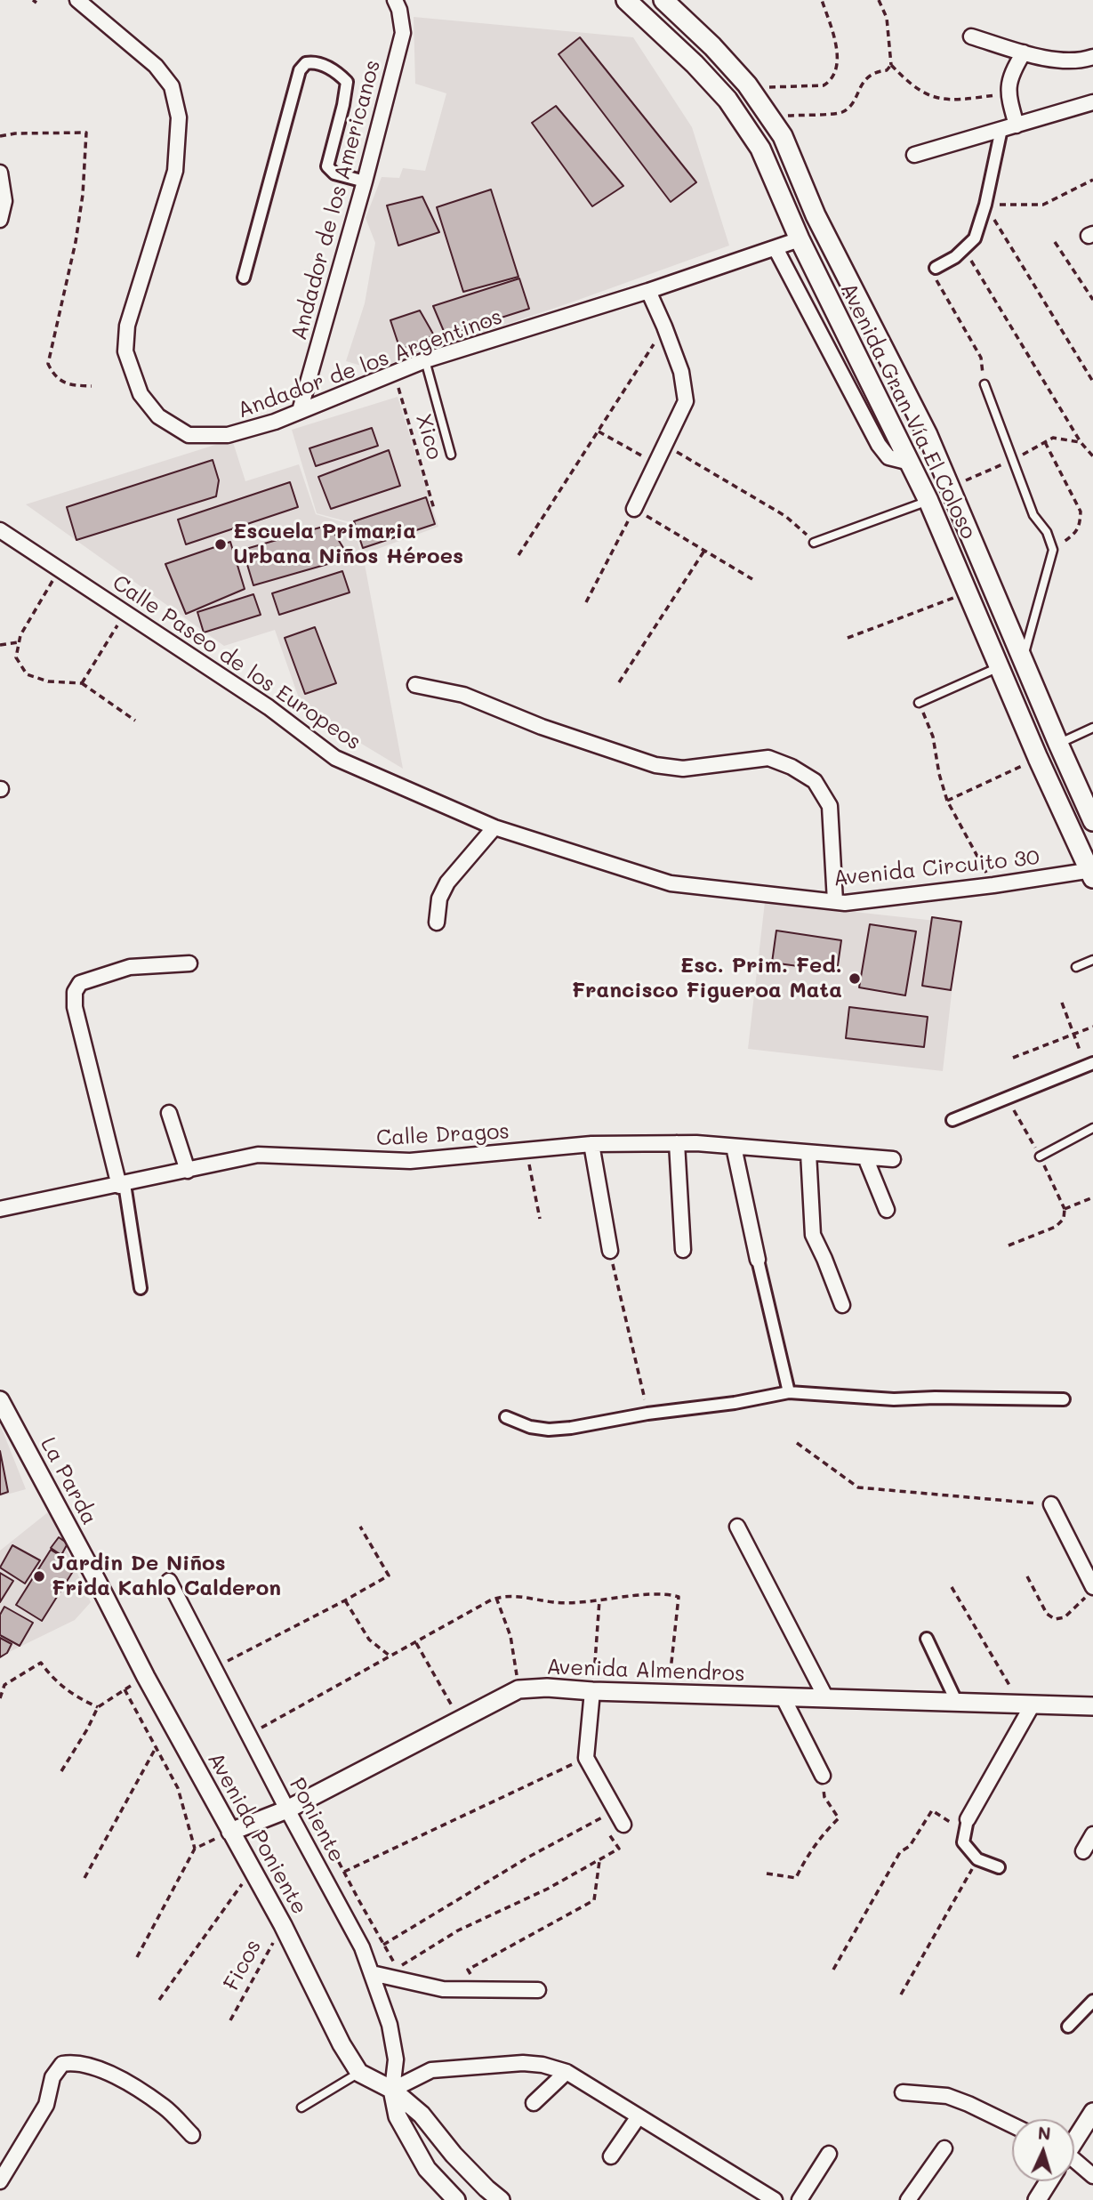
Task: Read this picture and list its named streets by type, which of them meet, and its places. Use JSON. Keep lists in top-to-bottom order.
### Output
{
  "streets": {
    "main road": ["Avenida Gran Vía El Coloso"],
    "street": [
      "Andador de los Americanos",
      "Andador de los Argentinos",
      "Calle Paseo de los Europeos",
      "Avenida Circuito 30",
      "Calle Dragos",
      "La Parda",
      "Avenida Almendros",
      "Poniente",
      "Avenida Poniente"
    ],
    "path": ["Xico", "Ficos"]
  },
  "crossings": [
    ["Andador de los Americanos", "Andador de los Argentinos"],
    ["Andador de los Argentinos", "Avenida Gran Vía El Coloso"],
    ["Andador de los Argentinos", "Xico"],
    ["Avenida Gran Vía El Coloso", "Avenida Circuito 30"],
    ["Calle Paseo de los Europeos", "Avenida Circuito 30"],
    ["La Parda", "Avenida Poniente"],
    ["Avenida Almendros", "Poniente"],
    ["Avenida Almendros", "Avenida Poniente"],
    ["Avenida Poniente", "Ficos"]
  ],
  "places": ["Escuela Primaria Urbana Niños Héroes", "Esc. Prim. Fed. Francisco Figueroa Mata", "Jardin De Niños Frida Kahlo Calderon"],
  "north": "top"
}
